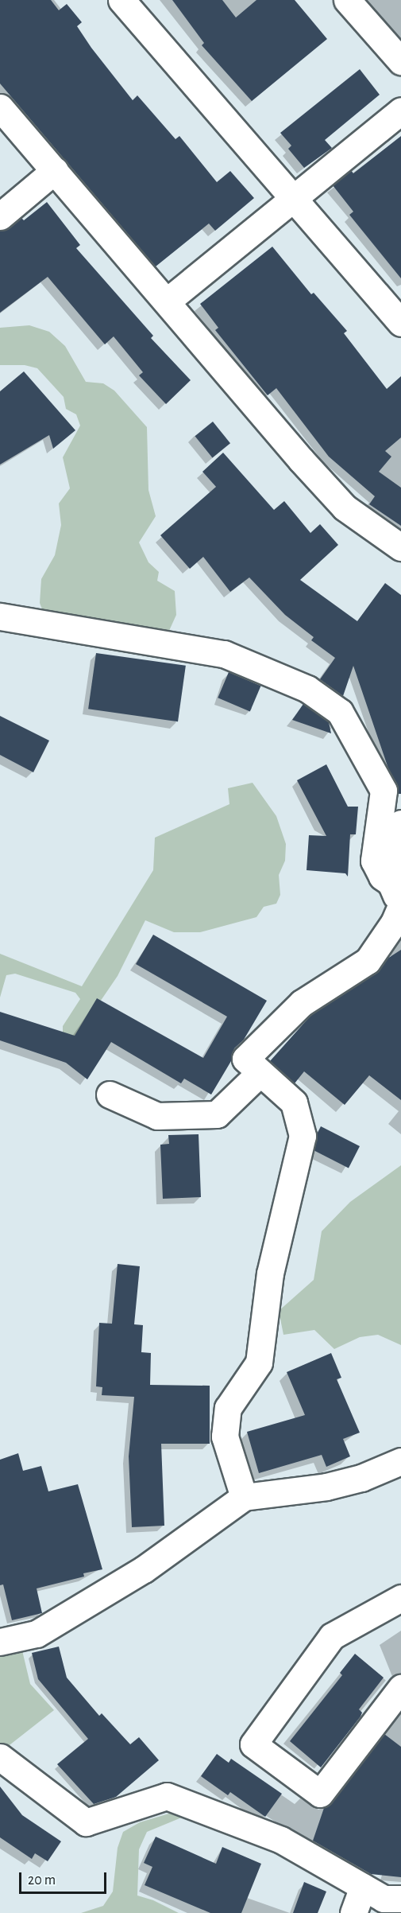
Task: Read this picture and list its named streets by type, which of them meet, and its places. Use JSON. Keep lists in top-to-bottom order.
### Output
{
  "scale_bar": "20 m"
}
